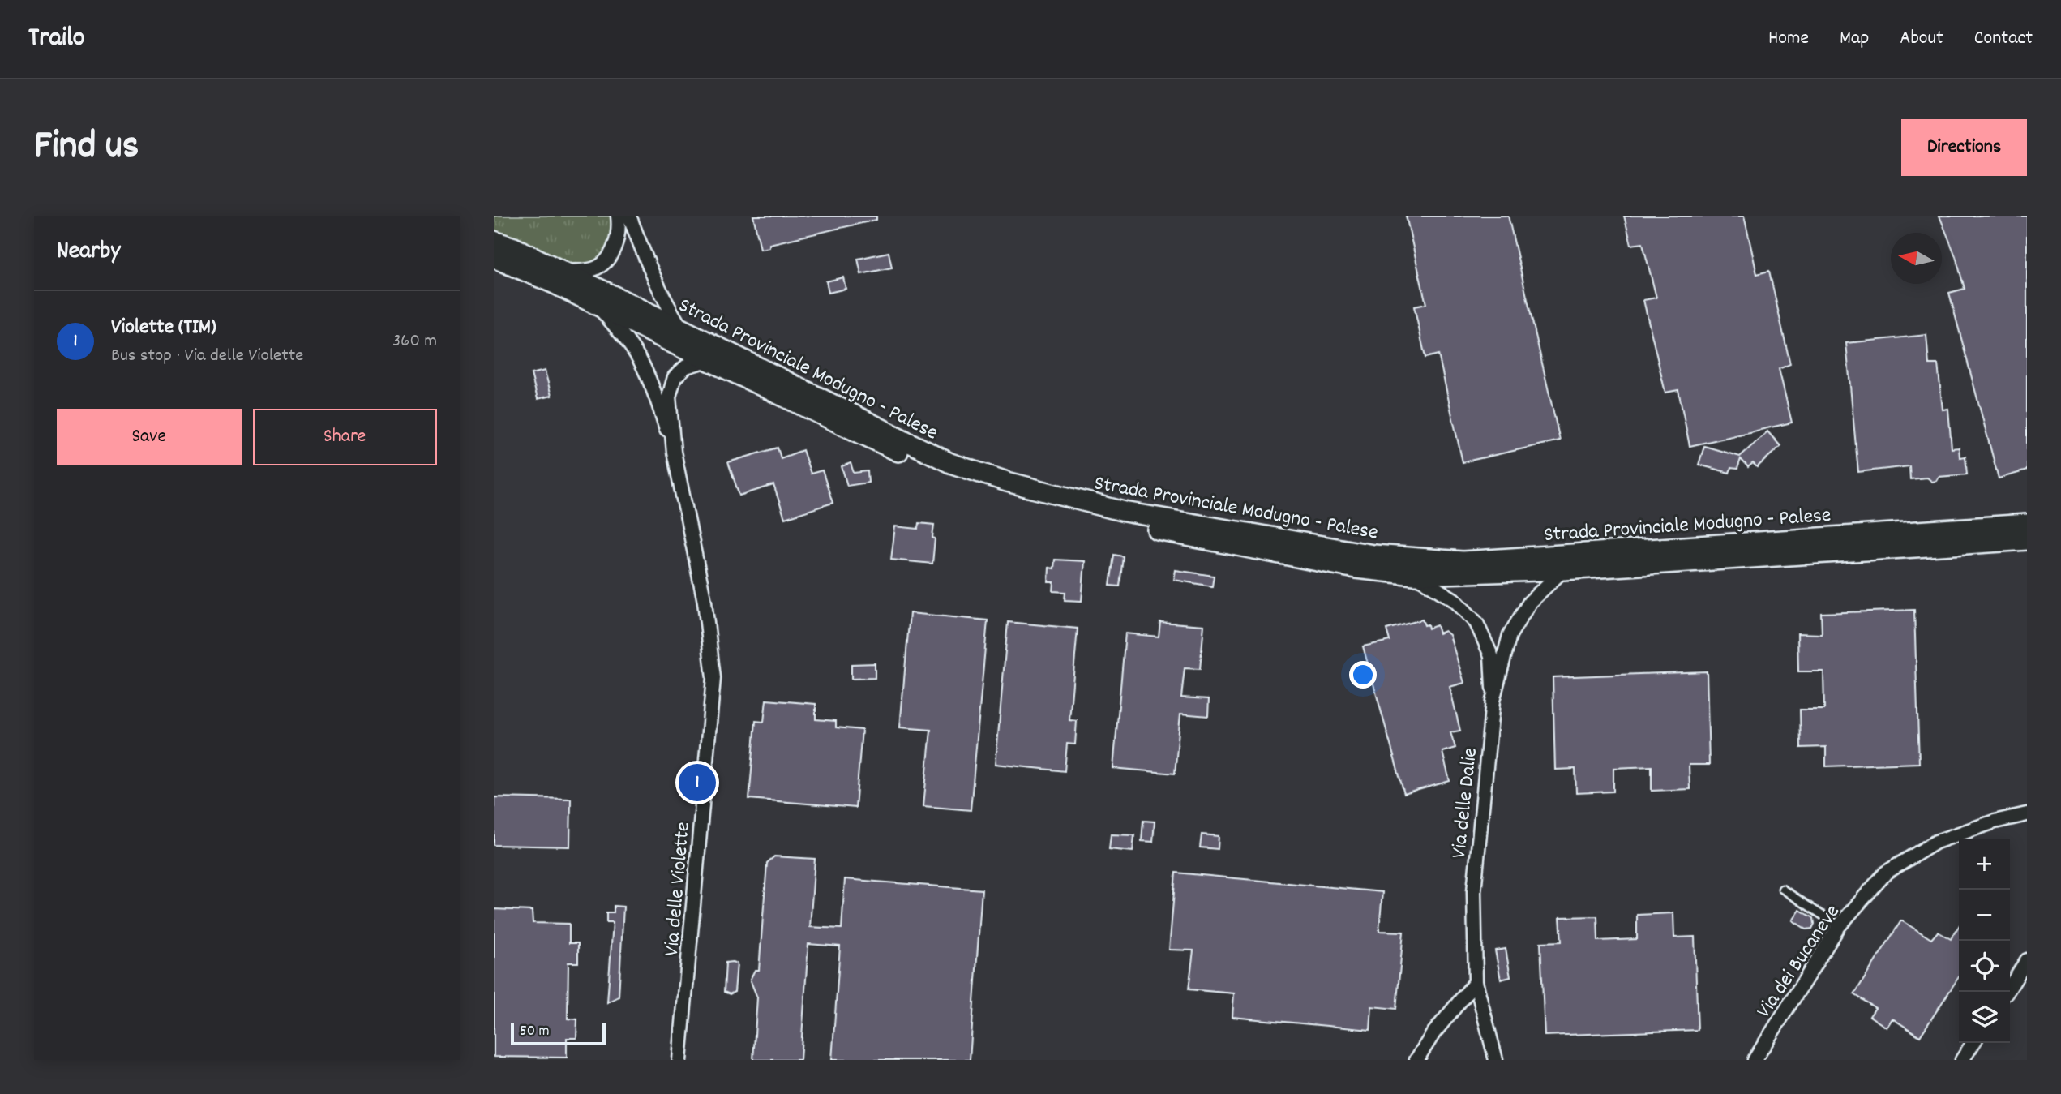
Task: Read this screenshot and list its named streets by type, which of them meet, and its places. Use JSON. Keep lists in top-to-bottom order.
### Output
{
  "streets": {
    "main road": ["Strada Provinciale Modugno - Palese"],
    "street": ["Via delle Dalie", "Via delle Violette", "Via dei Bucaneve"]
  },
  "crossings": [
    ["Strada Provinciale Modugno - Palese", "Via delle Dalie"]
  ],
  "scale_bar": "50 m",
  "north": "left",
  "page": {
    "header": "Trailo",
    "nav": [
      "Home",
      "Map",
      "About",
      "Contact"
    ],
    "title": "Find us",
    "buttons": [
      "Directions",
      ["Save", "Share"]
    ],
    "heading": "Nearby",
    "list": [
      {
        "mark": "1",
        "name": "Violette (TIM)",
        "note": "Bus stop · Via delle Violette",
        "value": "360 m"
      }
    ],
    "pins": "1",
    "map_buttons": ["+", "−"],
    "scale": "50 m"
  }
}
